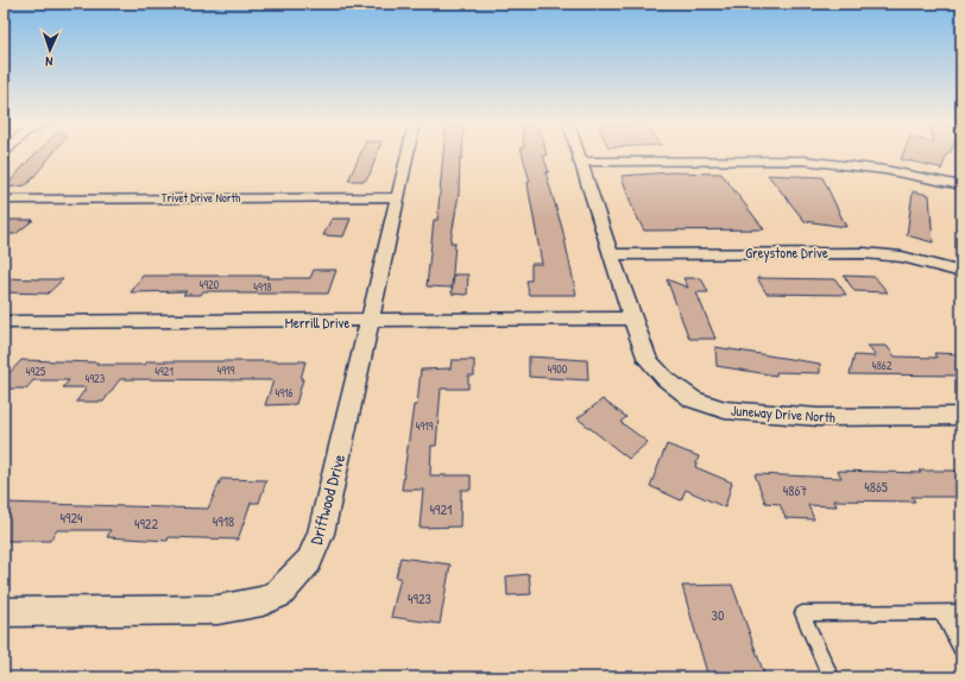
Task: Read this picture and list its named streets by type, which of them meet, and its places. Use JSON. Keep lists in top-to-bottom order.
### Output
{
  "streets": {
    "street": [
      "Trivet Drive North",
      "Greystone Drive",
      "Merrill Drive",
      "Juneway Drive North",
      "Driftwood Drive"
    ]
  },
  "crossings": [
    ["Trivet Drive North", "Driftwood Drive"],
    ["Greystone Drive", "Juneway Drive North"],
    ["Merrill Drive", "Juneway Drive North"],
    ["Merrill Drive", "Driftwood Drive"]
  ],
  "house_numbers": [
    "4920",
    "4918",
    "4862",
    "4900",
    "4919",
    "4925",
    "4921",
    "4923",
    "4916",
    "4919",
    "4865",
    "4867",
    "4921",
    "4924",
    "4918",
    "4922",
    "4923",
    "30"
  ],
  "north": "bottom"
}
